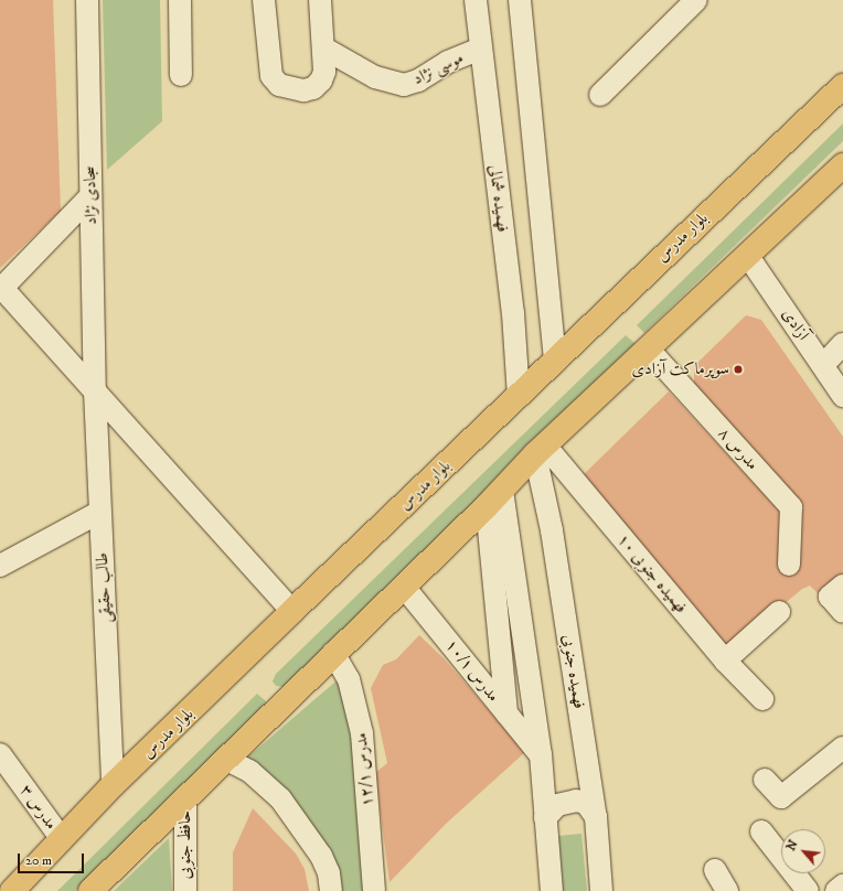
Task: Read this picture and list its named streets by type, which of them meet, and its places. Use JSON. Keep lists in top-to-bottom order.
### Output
{
  "streets": {
    "main road": ["بلوار مدرس"],
    "street": [
      "موسی نژاد",
      "سجادی نژاد",
      "فهمیده شمالی",
      "آزادی",
      "مدرس ۸",
      "فهمیده جنوبی ۱۰",
      "طالب حقیقی",
      "مدرس ۱۰/۱",
      "فهمیده جنوبی",
      "مدرس ۱۲/۱",
      "مدرس ۳",
      "حافظ جنوبی"
    ]
  },
  "crossings": [
    ["موسی نژاد", "فهمیده شمالی"],
    ["سجادی نژاد", "طالب حقیقی"],
    ["فهمیده شمالی", "بلوار مدرس"],
    ["بلوار مدرس", "طالب حقیقی"],
    ["بلوار مدرس", "مدرس ۳"],
    ["فهمیده جنوبی ۱۰", "فهمیده جنوبی"]
  ],
  "places": ["سوپرماکت آزادی"],
  "scale_bar": "20 m",
  "north": "top left"
}
